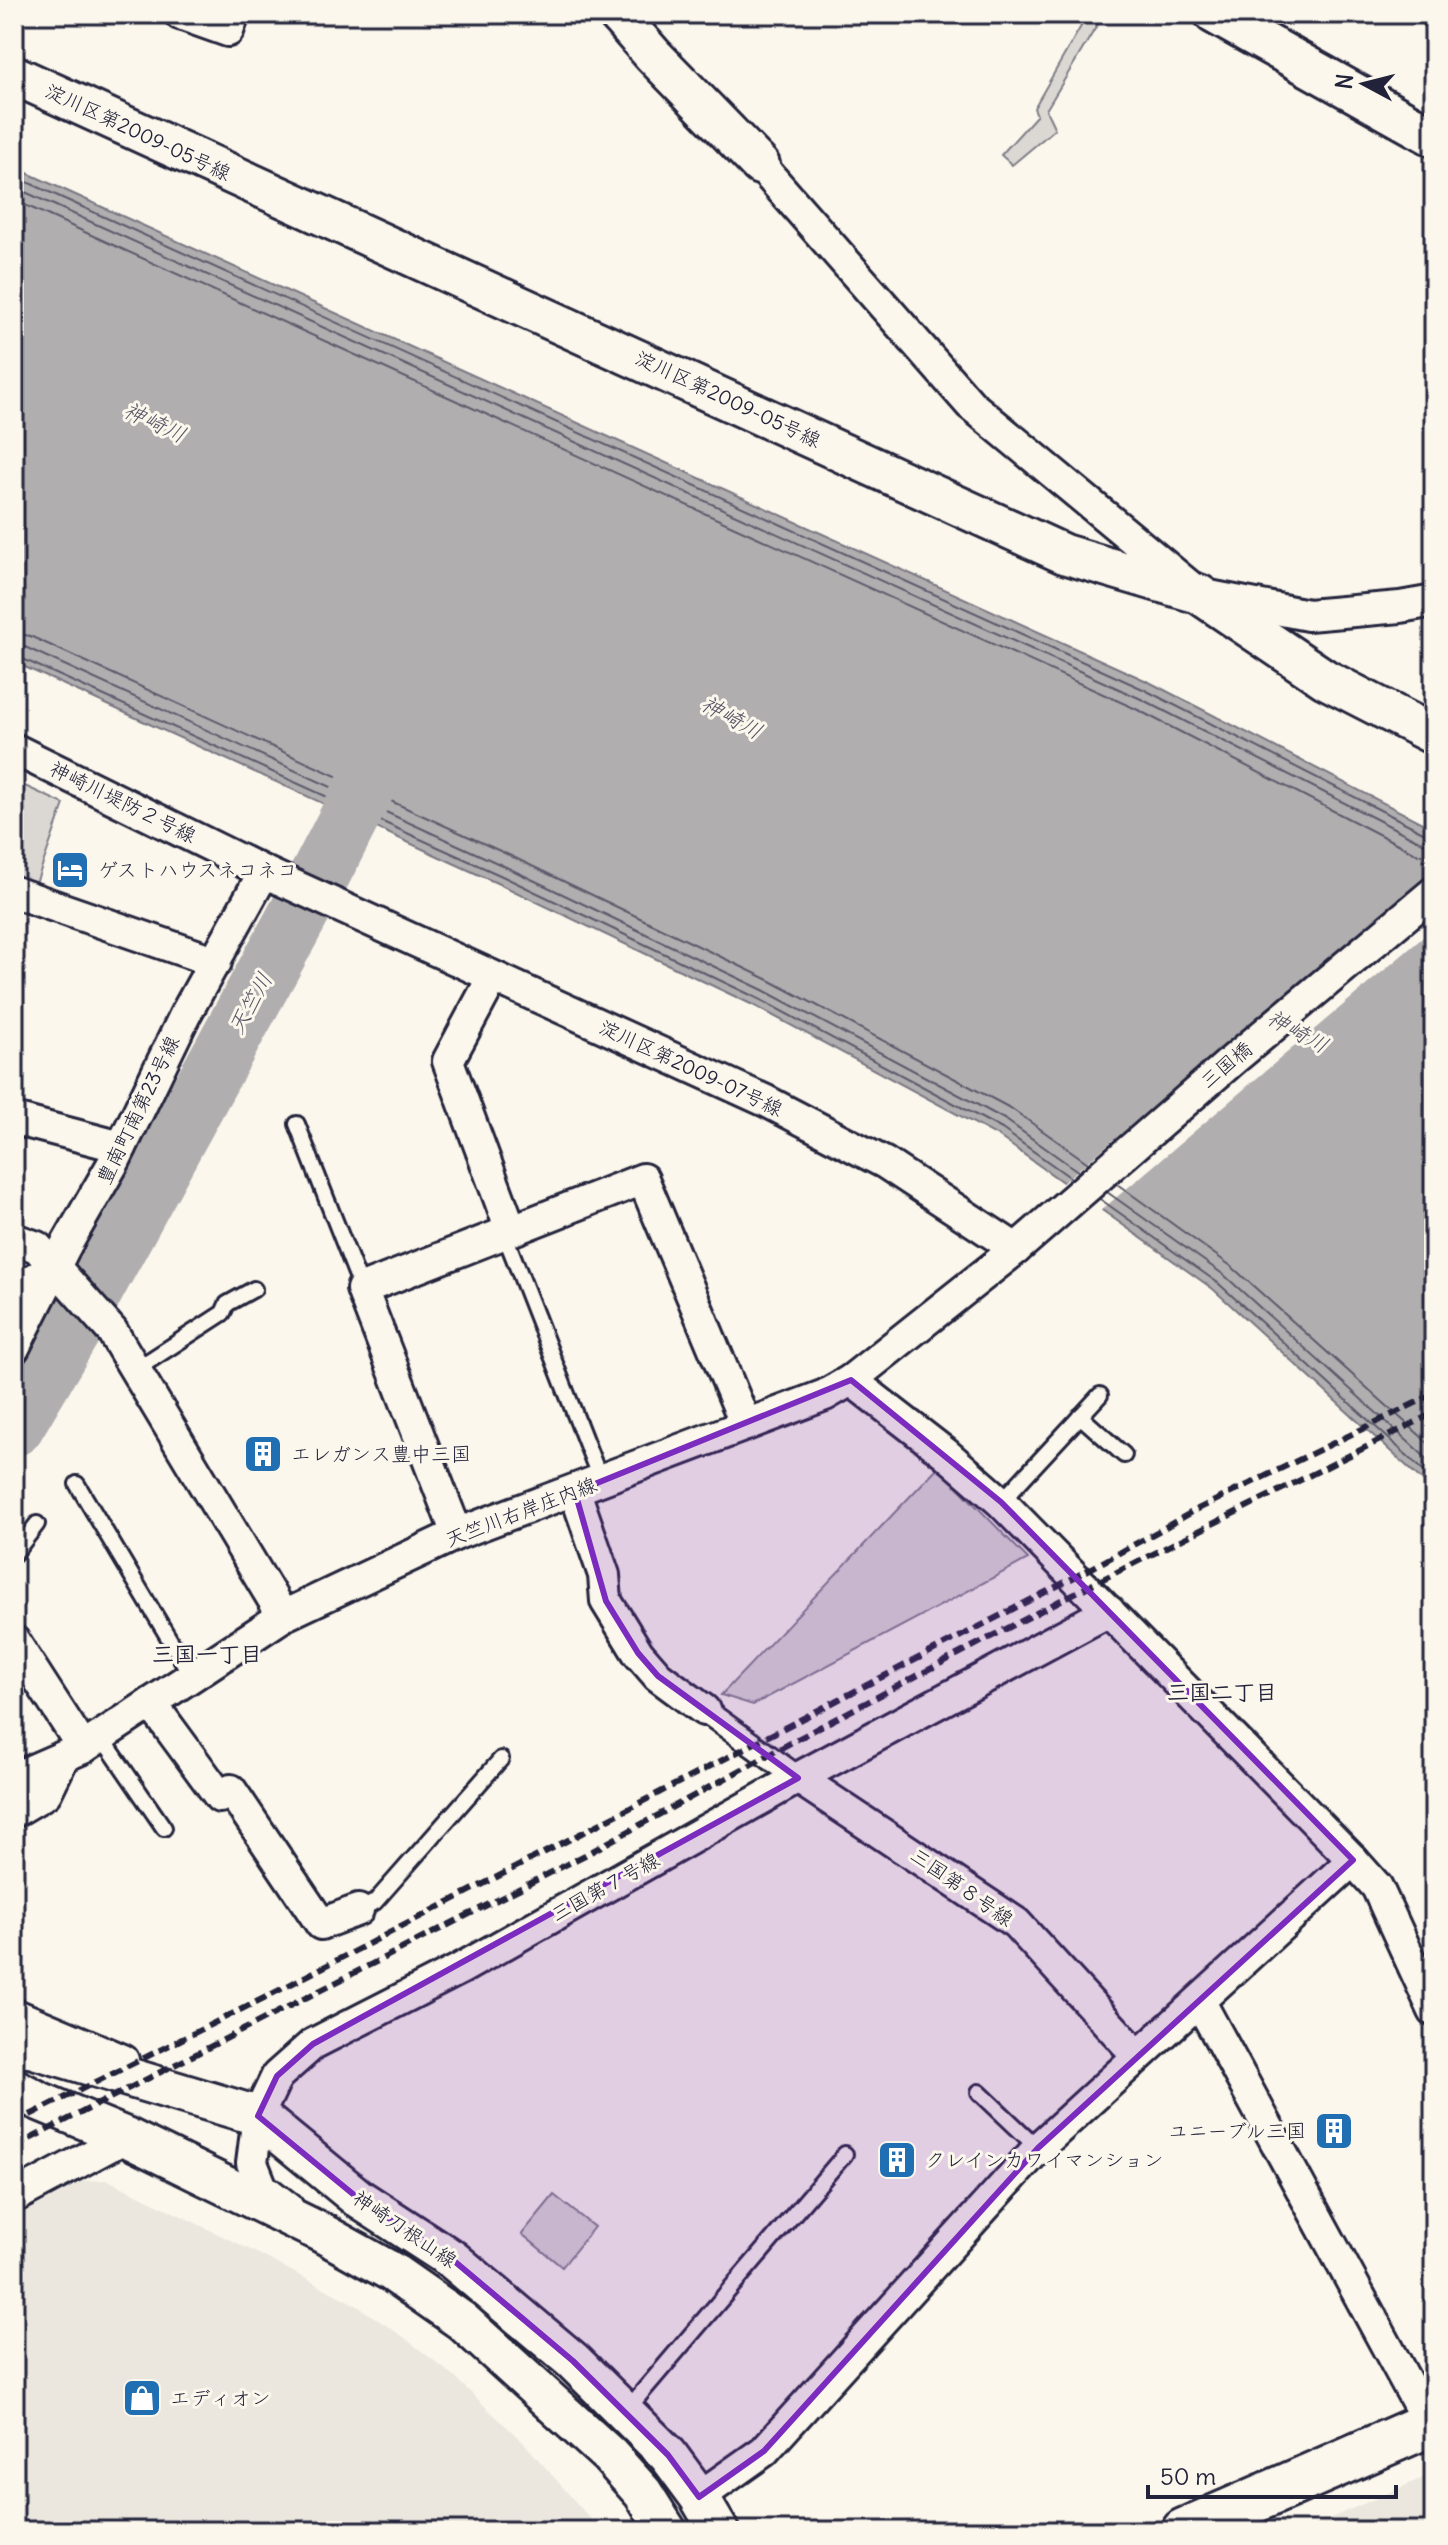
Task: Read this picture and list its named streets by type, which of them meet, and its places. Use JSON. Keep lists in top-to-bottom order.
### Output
{
  "streets": {
    "street": [
      "淀川区第2009-05号線",
      "神崎川堤防２号線",
      "三国橋",
      "淀川区第2009-07号線",
      "豊南町南第23号線",
      "天竺川右岸庄内線",
      "三国第７号線",
      "三国第８号線",
      "神崎刀根山線"
    ]
  },
  "crossings": [
    ["神崎川堤防２号線", "淀川区第2009-07号線"],
    ["神崎川堤防２号線", "豊南町南第23号線"],
    ["三国橋", "淀川区第2009-07号線"],
    ["三国橋", "天竺川右岸庄内線"],
    ["淀川区第2009-07号線", "天竺川右岸庄内線"],
    ["三国第７号線", "三国第８号線"],
    ["三国第７号線", "神崎刀根山線"]
  ],
  "districts": ["三国一丁目", "三国二丁目"],
  "water": ["神崎川", "天竺川"],
  "places": {
    "hotel": ["ゲストハウスネコネコ"],
    "building": ["エレガンス豊中三国", "ユニーブル三国", "クレインカワイマンション"],
    "shop": ["エディオン"]
  },
  "scale_bar": "50 m",
  "north": "left"
}
